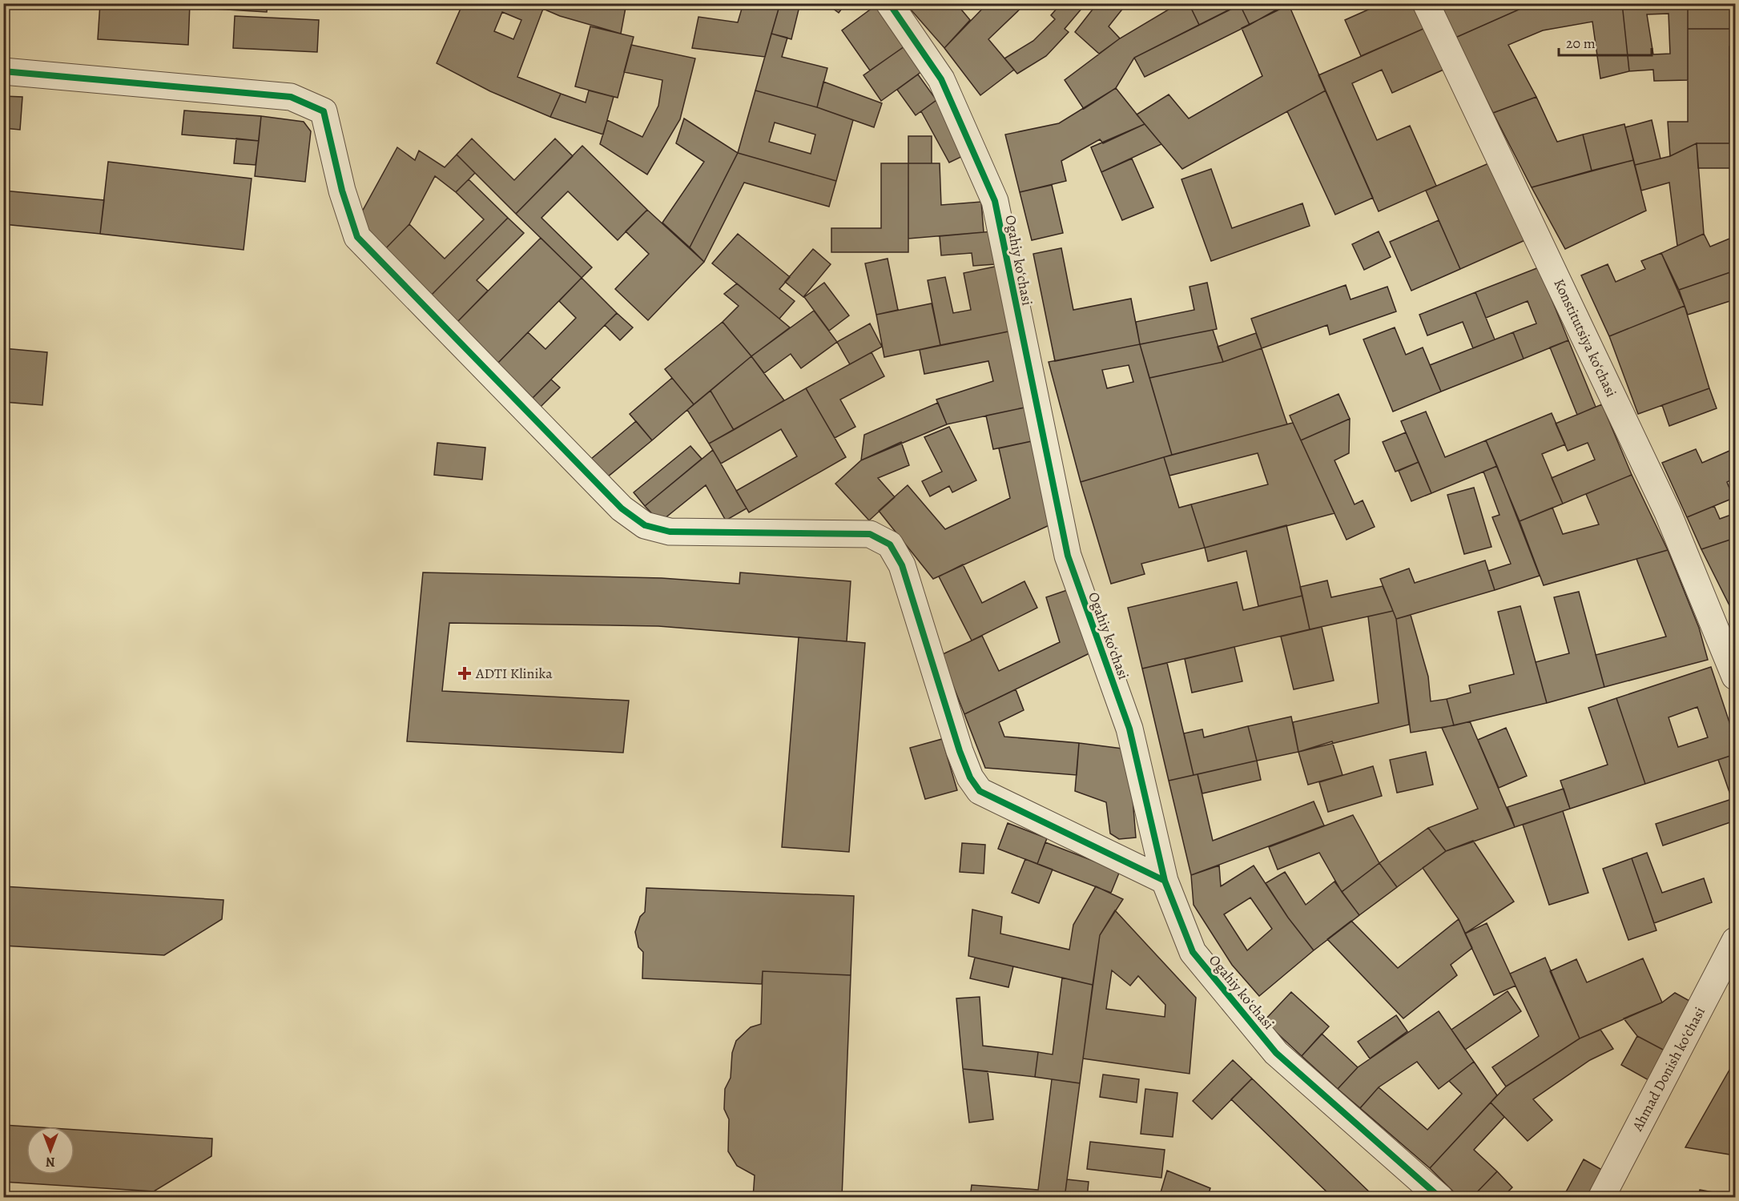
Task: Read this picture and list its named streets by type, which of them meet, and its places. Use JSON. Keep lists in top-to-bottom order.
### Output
{
  "streets": {
    "street": ["Ogahiy koʻchasi", "Konstitutsiya koʻchasi", "Ahmad Donish koʻchasi"]
  },
  "places": {
    "health": ["ADTI Klinika"]
  },
  "scale_bar": "20 m",
  "north": "bottom"
}
